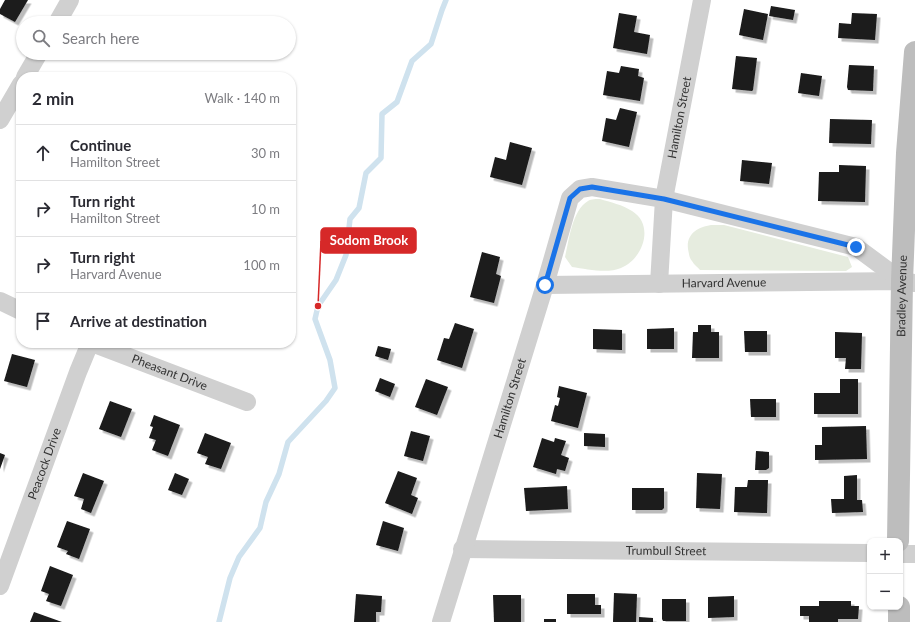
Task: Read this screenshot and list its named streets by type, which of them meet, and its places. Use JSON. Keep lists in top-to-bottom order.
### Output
{
  "streets": {
    "street": [
      "Hamilton Street",
      "Harvard Avenue",
      "Bradley Avenue",
      "Pheasant Drive",
      "Peacock Drive",
      "Trumbull Street"
    ]
  },
  "crossings": [
    ["Hamilton Street", "Harvard Avenue"],
    ["Hamilton Street", "Trumbull Street"],
    ["Harvard Avenue", "Bradley Avenue"]
  ],
  "places": ["Sodom Brook"],
  "page": {
    "search": "Search here",
    "heading": ["2 min", "Walk · 140 m"],
    "list": [
      ["Continue", "Hamilton Street", "30 m"],
      ["Turn right", "Hamilton Street", "10 m"],
      ["Turn right", "Harvard Avenue", "100 m"],
      "Arrive at destination"
    ],
    "map_buttons": ["+", "−"]
  }
}
